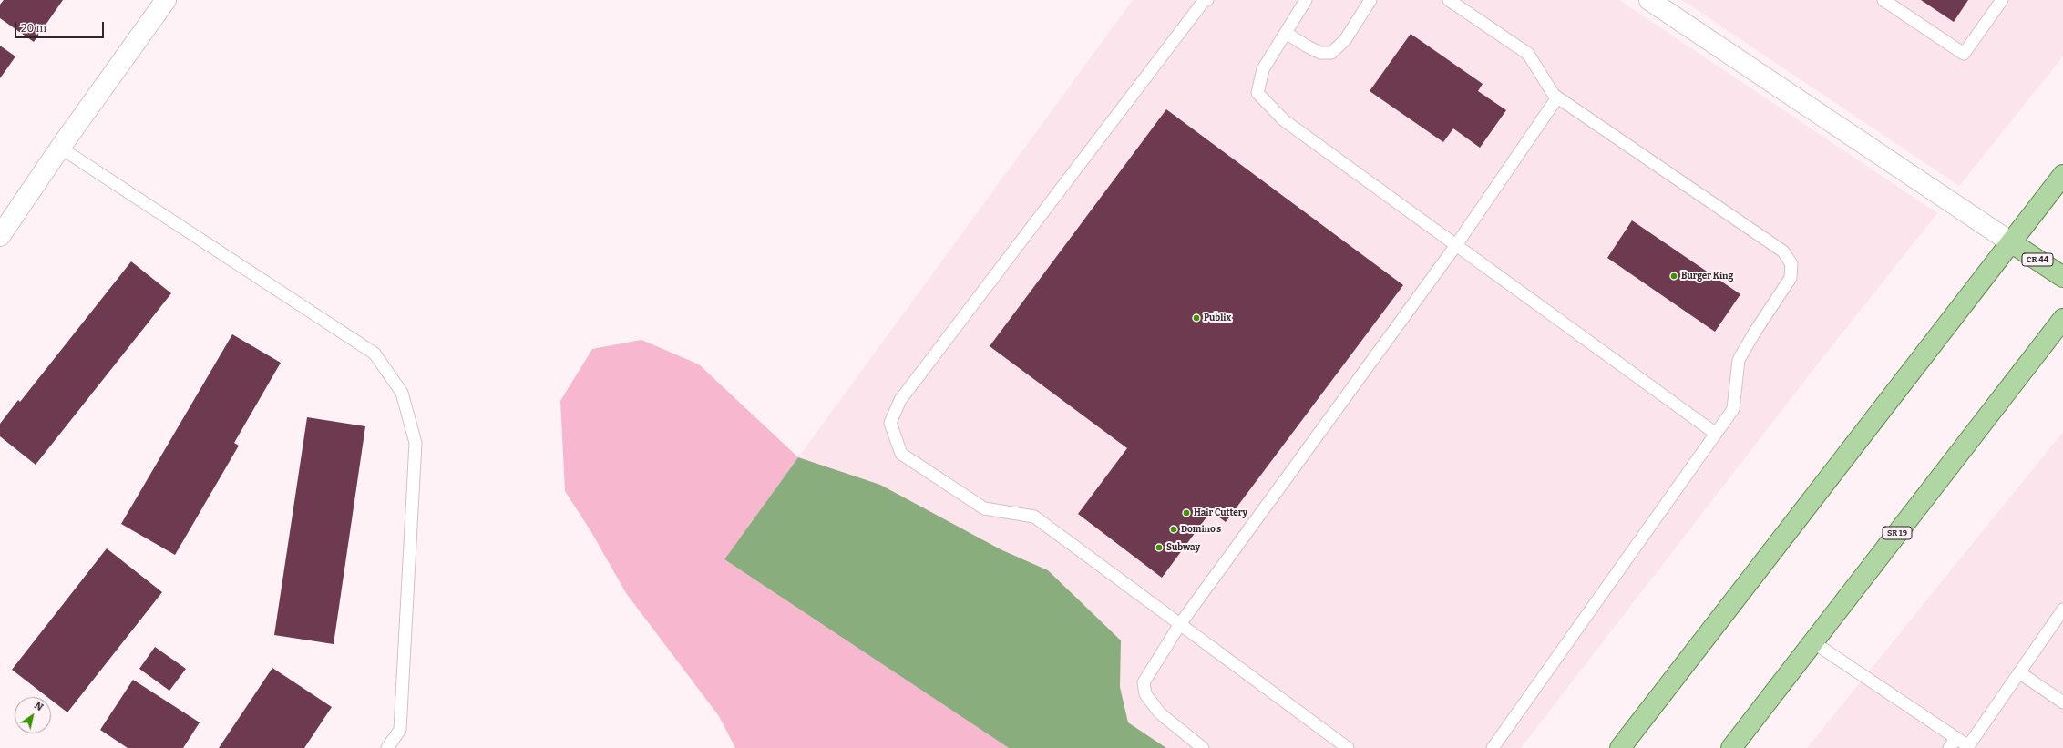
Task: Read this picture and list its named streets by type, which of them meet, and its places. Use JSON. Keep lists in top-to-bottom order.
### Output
{
  "streets": {
    "main road": ["CR 44", "SR 19"]
  },
  "places": [
    "Burger King",
    "Publix",
    "Hair Cuttery",
    "Domino's",
    "Subway"
  ],
  "scale_bar": "20 m",
  "north": "top right"
}
